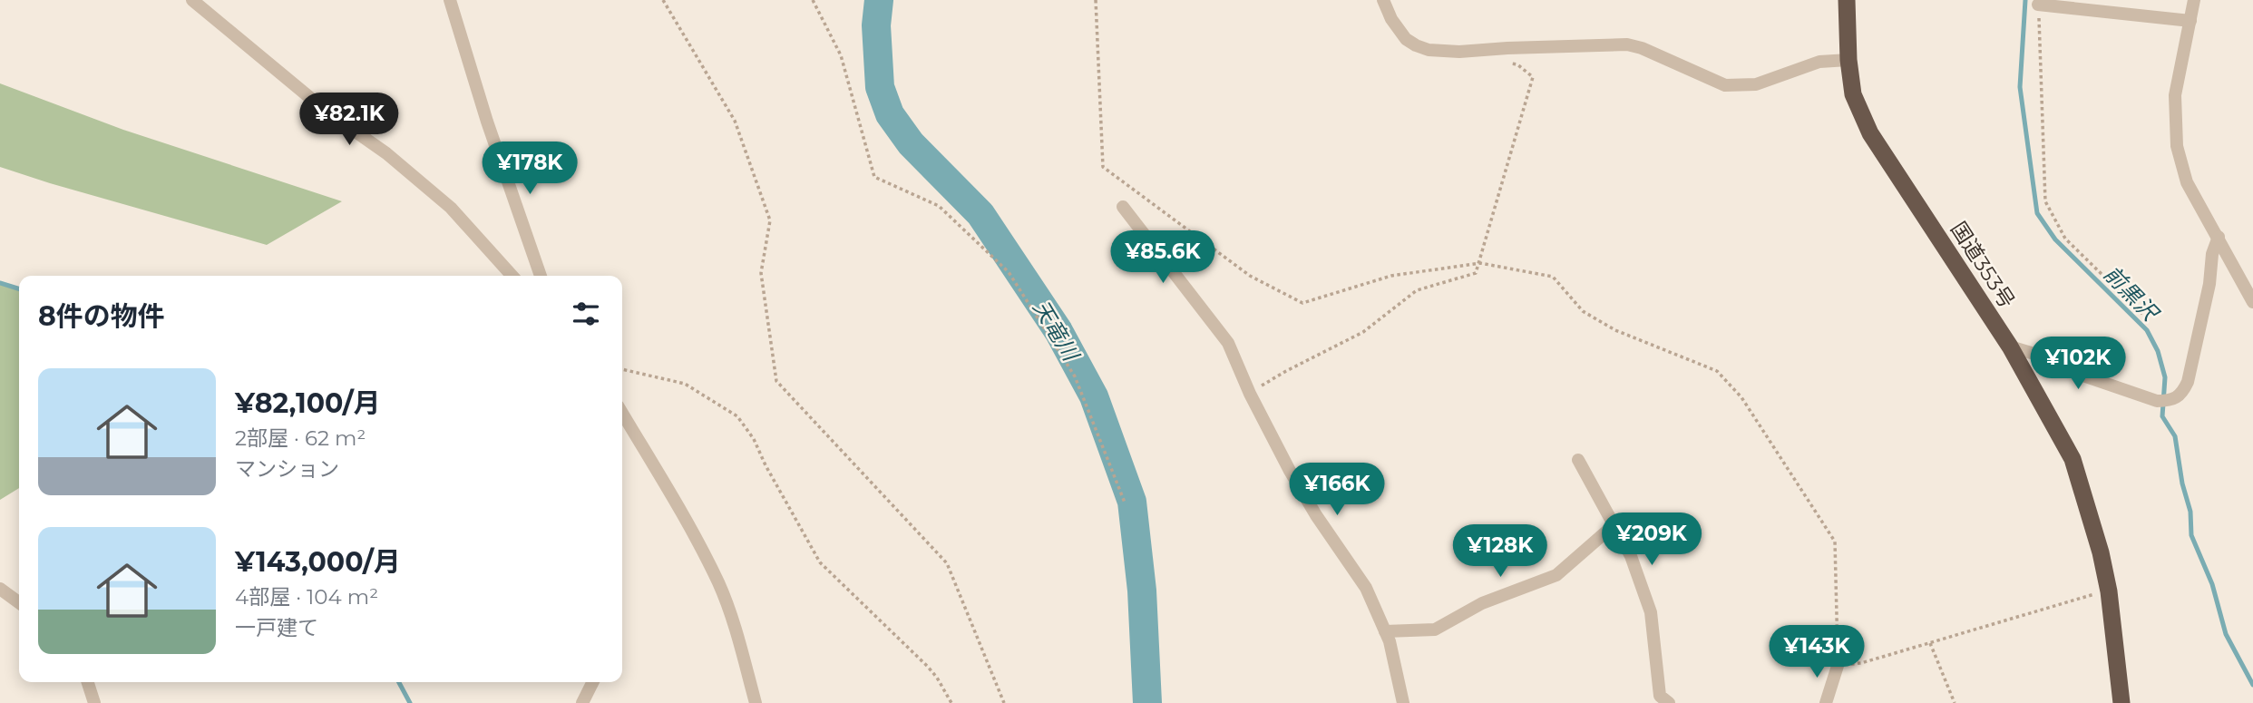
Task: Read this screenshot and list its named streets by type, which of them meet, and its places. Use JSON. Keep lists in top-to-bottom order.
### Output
{
  "streets": {
    "highway": ["国道353号"]
  },
  "water": ["前黒沢", "天竜川"],
  "page": {
    "price": [
      "¥82.1K",
      "¥178K",
      "¥85.6K",
      "¥102K",
      "¥166K",
      "¥209K",
      "¥128K",
      "¥143K"
    ],
    "heading": "8件の物件",
    "list": [
      {
        "name": "¥82,100/月",
        "note": "2部屋 · 62 m² · マンション"
      },
      {
        "name": "¥143,000/月",
        "note": "4部屋 · 104 m² · 一戸建て"
      }
    ]
  }
}
